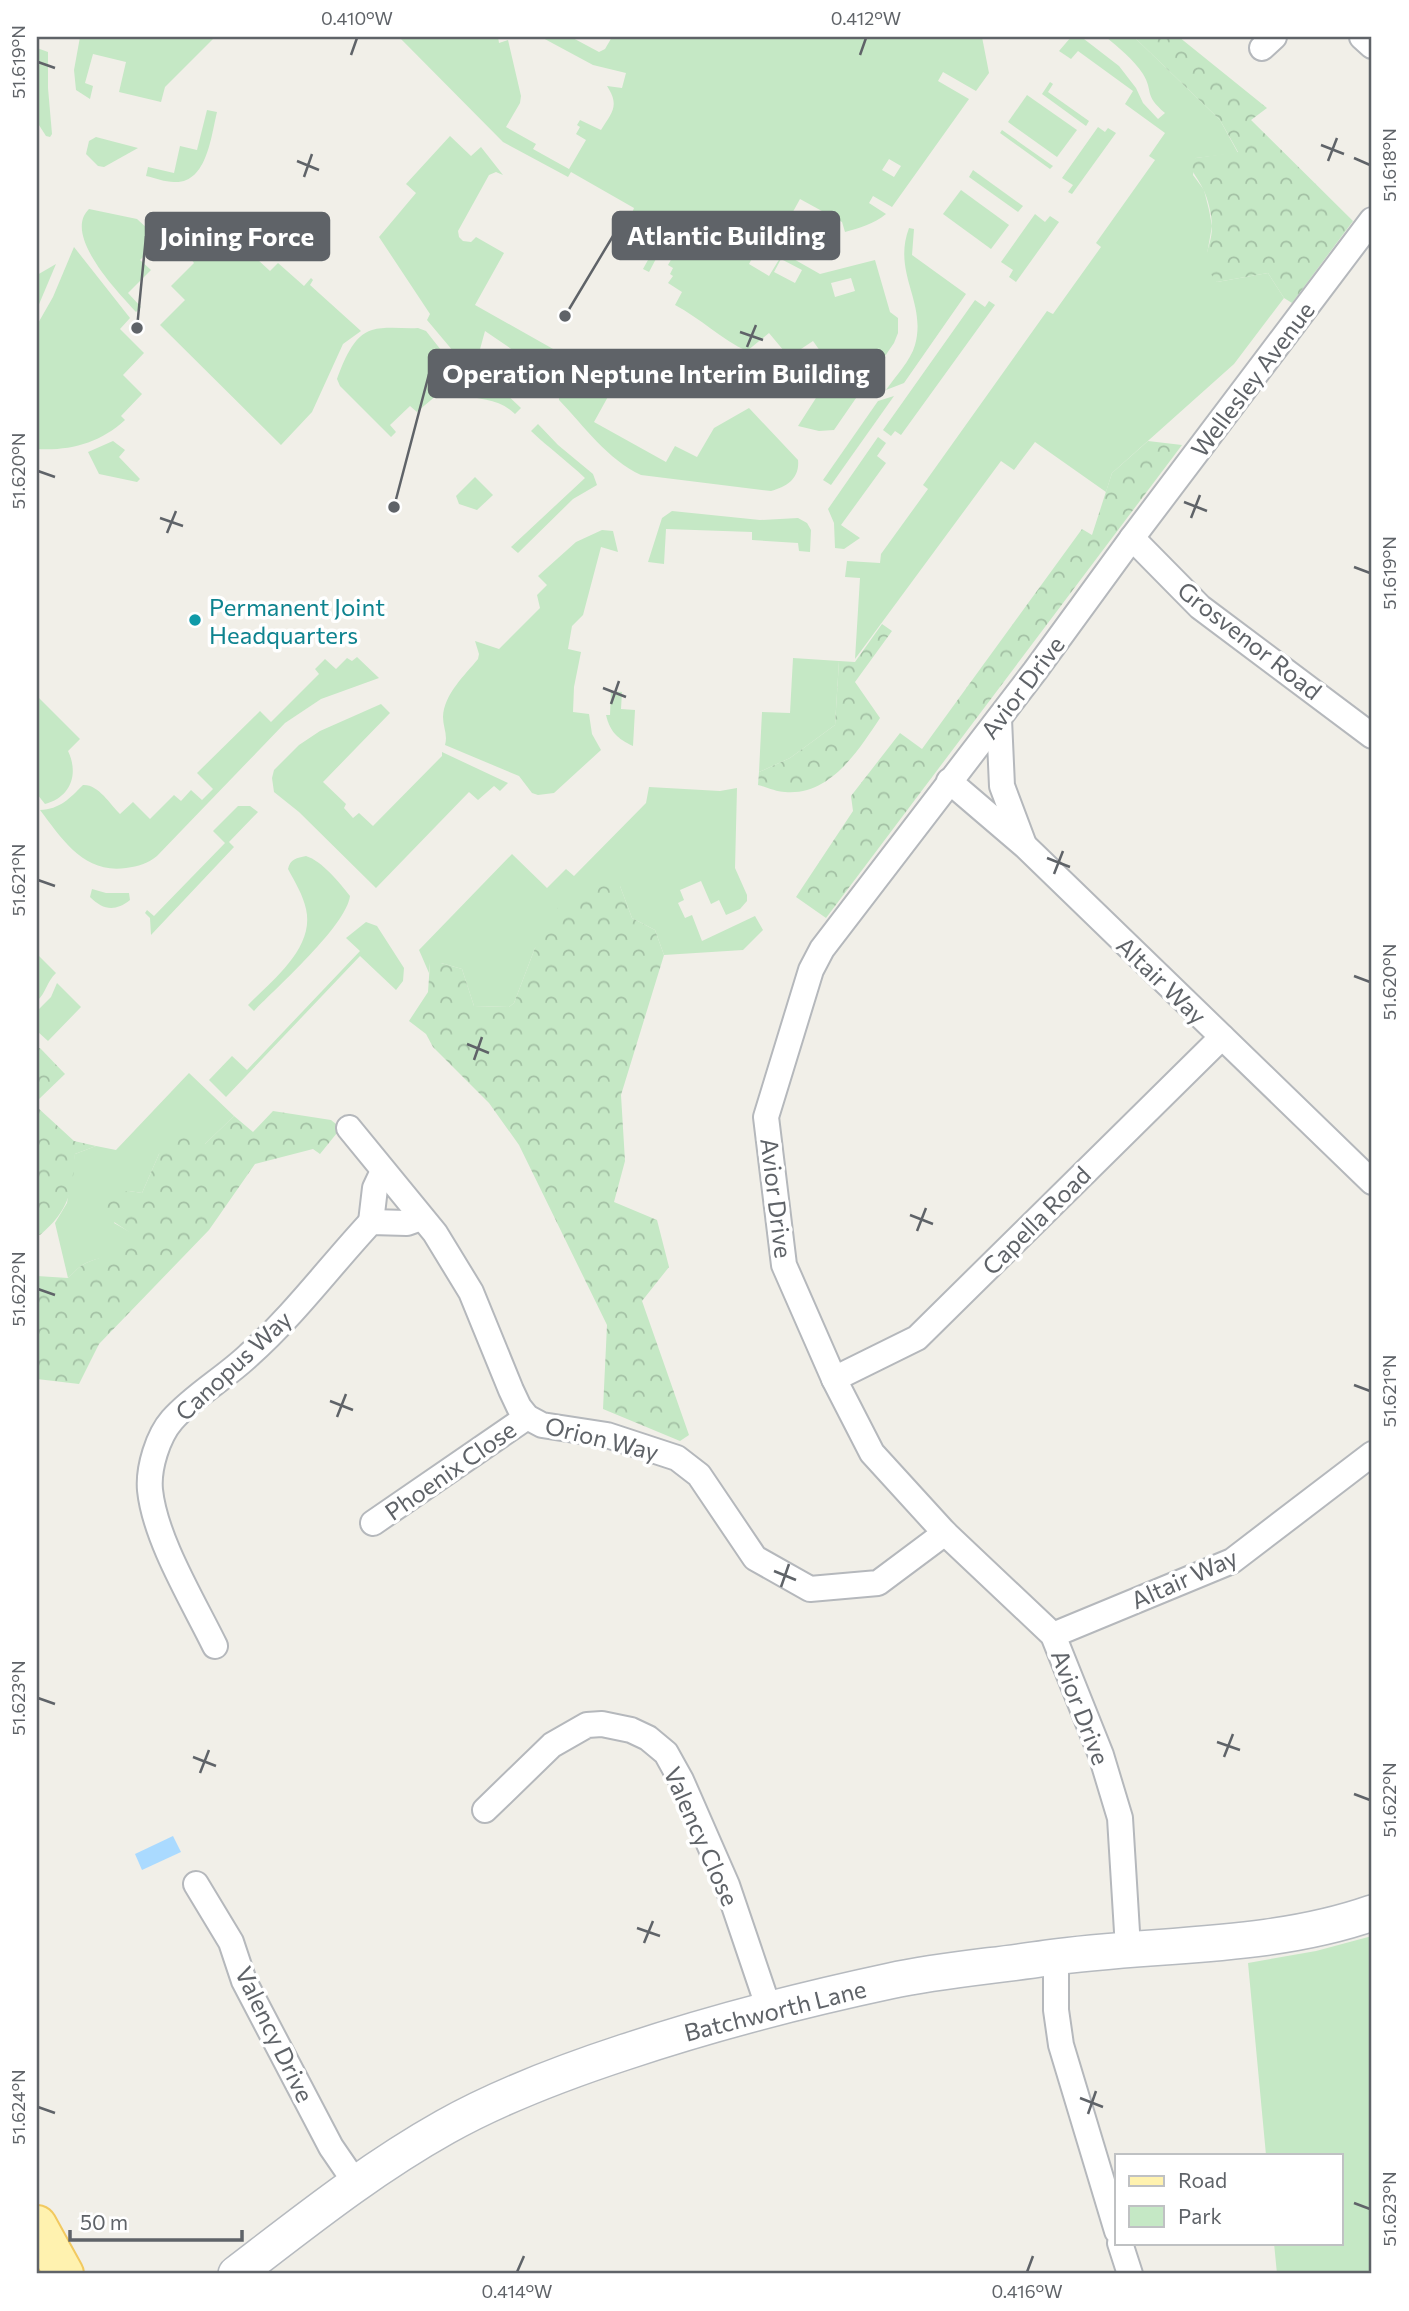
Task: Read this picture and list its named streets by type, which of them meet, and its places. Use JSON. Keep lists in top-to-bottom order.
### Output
{
  "streets": {
    "street": [
      "Wellesley Avenue",
      "Grosvenor Road",
      "Avior Drive",
      "Altair Way",
      "Capella Road",
      "Canopus Way",
      "Orion Way",
      "Phoenix Close",
      "Valency Close",
      "Batchworth Lane",
      "Valency Drive"
    ]
  },
  "crossings": [
    ["Wellesley Avenue", "Grosvenor Road"],
    ["Wellesley Avenue", "Avior Drive"],
    ["Grosvenor Road", "Avior Drive"],
    ["Avior Drive", "Altair Way"],
    ["Avior Drive", "Capella Road"],
    ["Avior Drive", "Orion Way"],
    ["Avior Drive", "Batchworth Lane"],
    ["Altair Way", "Capella Road"],
    ["Orion Way", "Phoenix Close"],
    ["Valency Close", "Batchworth Lane"],
    ["Batchworth Lane", "Valency Drive"]
  ],
  "places": [
    "Atlantic Building",
    "Joining Force",
    "Operation Neptune Interim Building",
    "Permanent Joint Headquarters"
  ],
  "legend": ["Road", "Park"],
  "scale_bar": "50 m",
  "coordinates": [
    "0.410°W",
    "0.412°W",
    "51.619°N",
    "51.618°N",
    "51.620°N",
    "51.621°N",
    "51.622°N",
    "51.623°N",
    "51.624°N",
    "0.414°W",
    "0.416°W"
  ]
}
